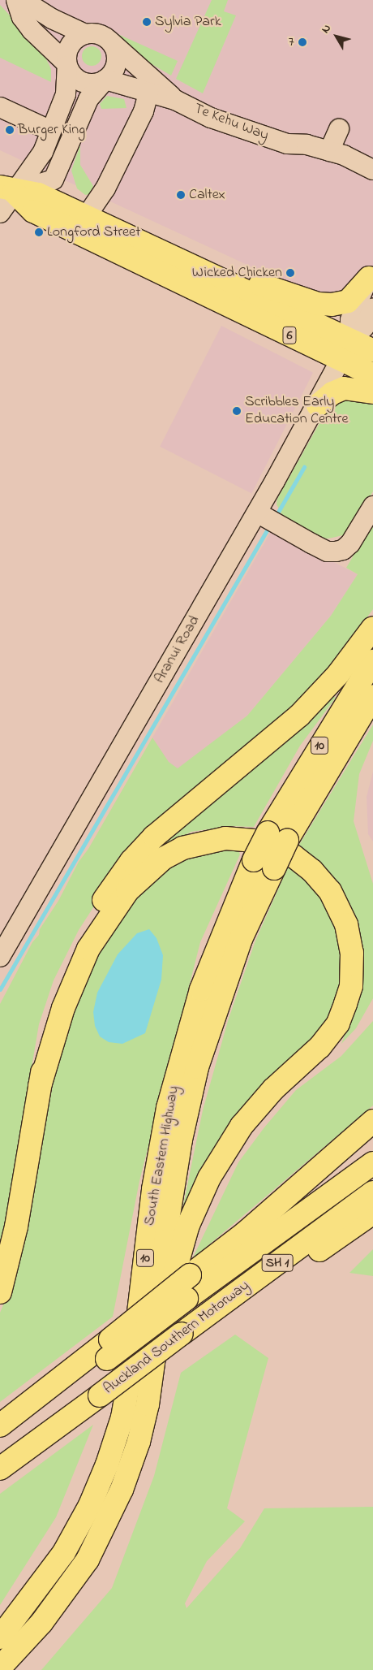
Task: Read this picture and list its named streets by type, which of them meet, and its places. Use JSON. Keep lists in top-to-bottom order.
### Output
{
  "streets": {
    "main road": [
      "6",
      "10",
      "South Eastern Highway",
      "SH 1",
      "Auckland Southern Motorway"
    ],
    "street": ["Te Kehu Way", "Aranui Road"]
  },
  "crossings": [
    ["6", "Aranui Road"]
  ],
  "places": [
    "Sylvia Park",
    "7",
    "Burger King",
    "Caltex",
    "Longford Street",
    "Wicked Chicken",
    "Scribbles Early Education Centre"
  ],
  "north": "top left"
}
